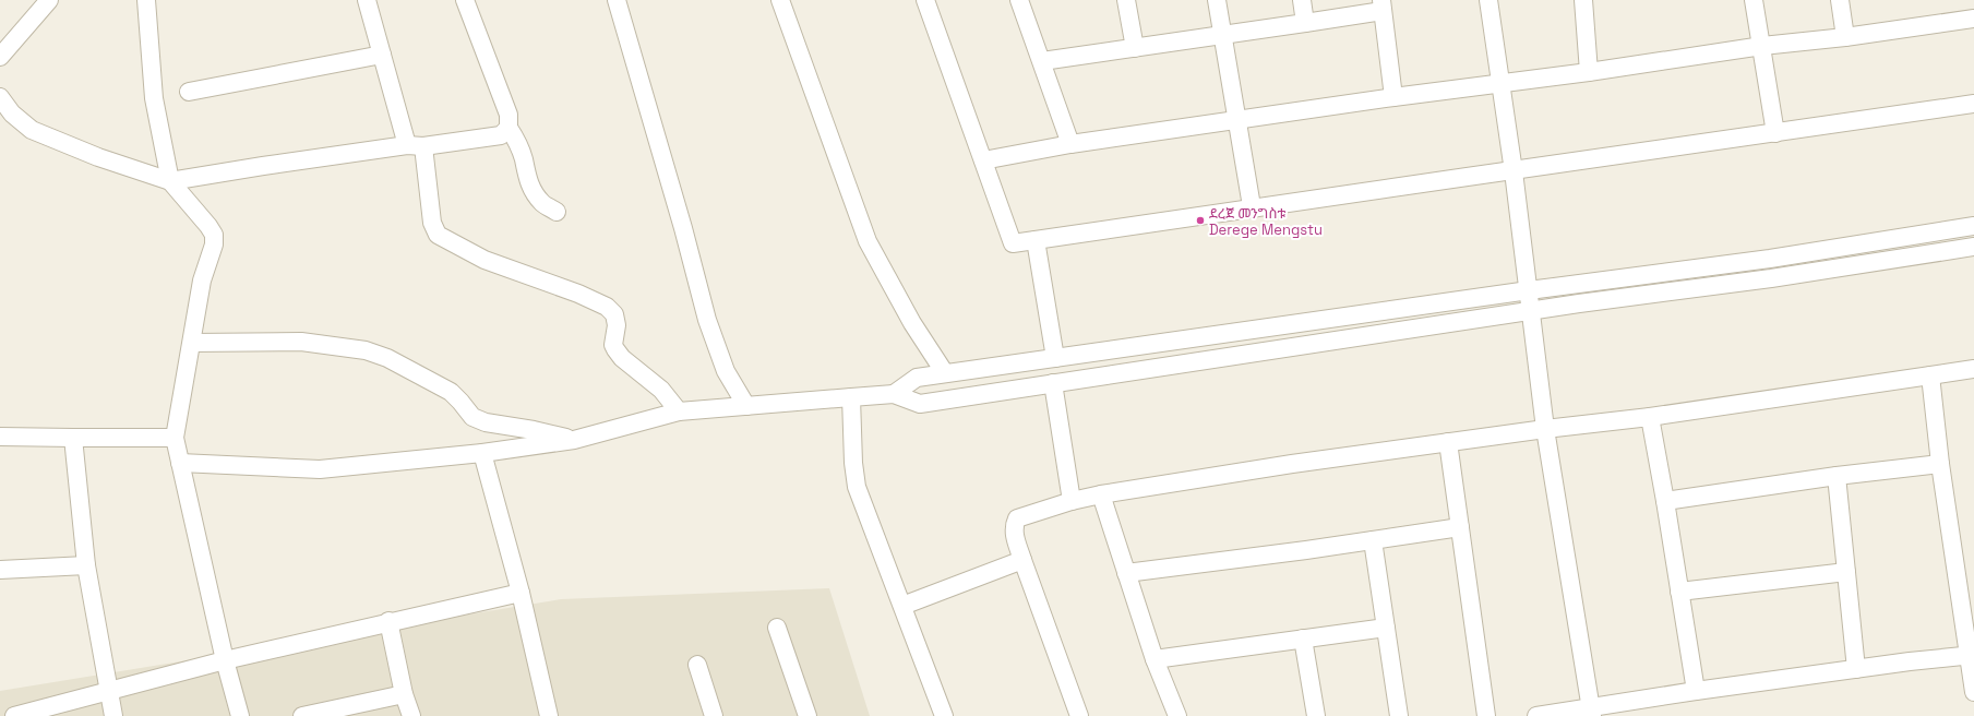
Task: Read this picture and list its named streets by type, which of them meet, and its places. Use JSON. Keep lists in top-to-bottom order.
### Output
{
  "places": ["ደረጀ መንግስቱ Derege Mengstu"]
}
